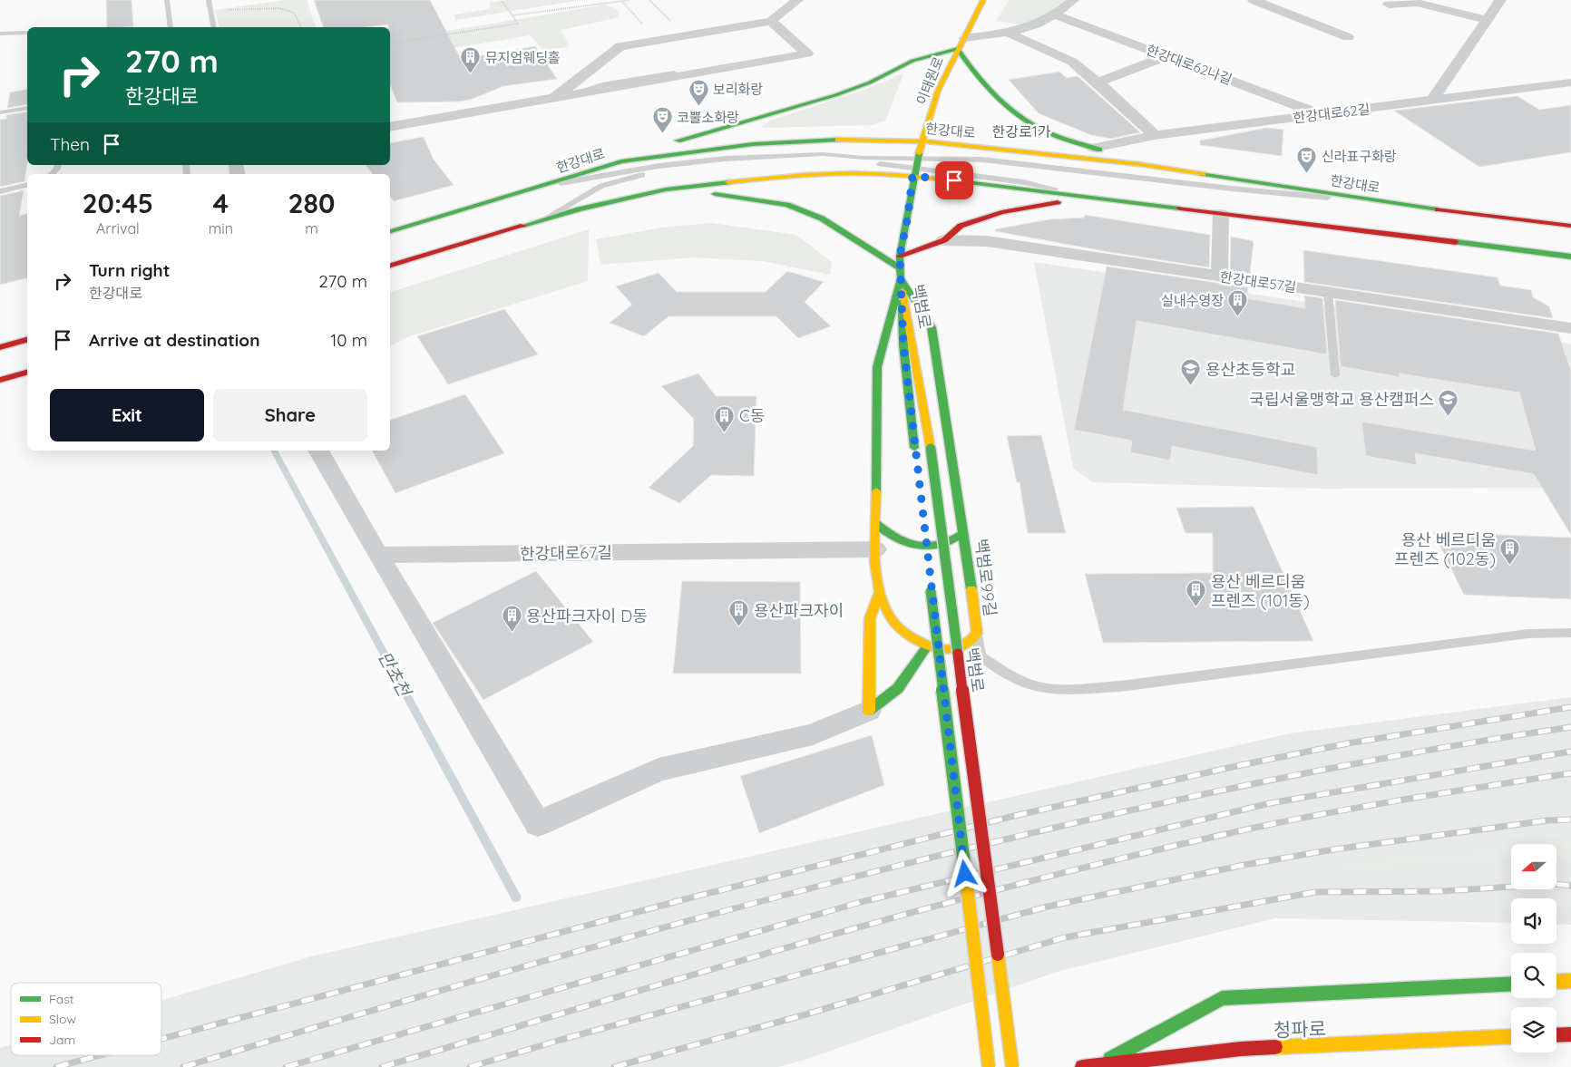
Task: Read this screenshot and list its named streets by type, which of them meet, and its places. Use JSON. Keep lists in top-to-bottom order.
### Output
{
  "streets": {
    "main road": [
      "이태원로",
      "한강대로",
      "백범로",
      "백범로99길",
      "청파로"
    ],
    "street": [
      "한강대로62나길",
      "한강대로62길",
      "한강대로57길",
      "한강대로67길"
    ]
  },
  "crossings": [
    ["한강대로62나길", "한강대로62길"],
    ["이태원로", "한강대로"],
    ["이태원로", "백범로"],
    ["백범로", "백범로99길"],
    ["한강대로67길", "백범로99길"]
  ],
  "districts": ["한강로1가"],
  "water": ["만초천"],
  "places": {
    "building": [
      "뮤지엄웨딩홀",
      "실내수영장",
      "C동",
      "용산 베르디움 프렌즈 (102동)",
      "용산 베르디움 프렌즈 (101동)",
      "용산파크자이",
      "용산파크자이 D동"
    ],
    "theatre": ["보리화랑", "코뿔소화랑", "신라표구화랑"],
    "school or university": ["용산초등학교", "국립서울맹학교 용산캠퍼스"]
  },
  "legend": ["Fast", "Slow", "Jam"],
  "north": "left",
  "page": {
    "turn": ["270 m", "한강대로"],
    "then": "Then",
    "eta": [
      "20:45",
      "Arrival",
      "4",
      "min",
      "280",
      "m"
    ],
    "list": [
      {
        "name": "Turn right",
        "note": "한강대로",
        "value": "270 m"
      },
      {
        "name": "Arrive at destination",
        "value": "10 m"
      }
    ],
    "buttons": ["Exit", "Share"]
  }
}
